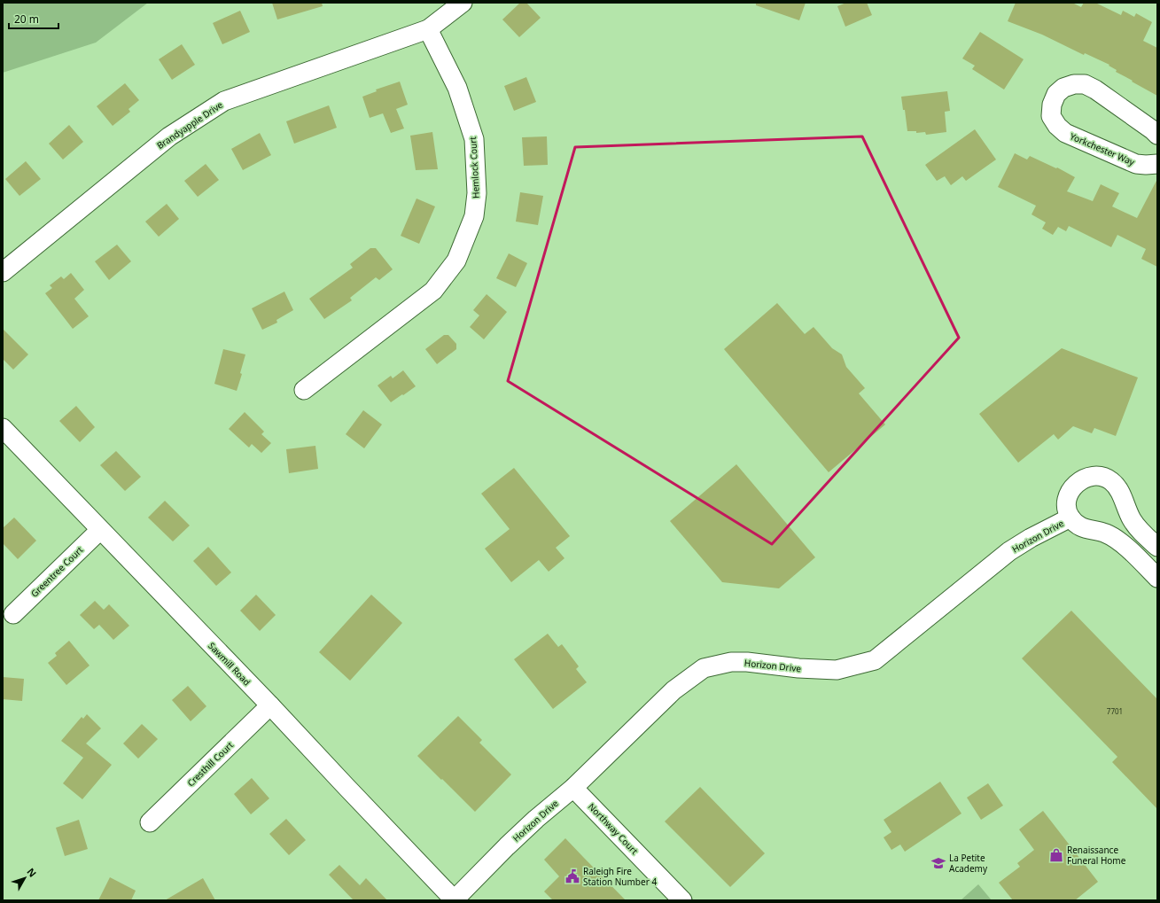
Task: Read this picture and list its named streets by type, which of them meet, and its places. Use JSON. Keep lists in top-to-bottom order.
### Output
{
  "streets": {
    "street": [
      "Brandyapple Drive",
      "Yorkchester Way",
      "Hemlock Court",
      "Horizon Drive",
      "Greentree Court",
      "Sawmill Road",
      "Cresthill Court",
      "Northway Court"
    ]
  },
  "crossings": [
    ["Brandyapple Drive", "Hemlock Court"],
    ["Horizon Drive", "Sawmill Road"],
    ["Horizon Drive", "Northway Court"],
    ["Greentree Court", "Sawmill Road"],
    ["Sawmill Road", "Cresthill Court"]
  ],
  "places": {
    "shop": ["Renaissance Funeral Home"],
    "school or university": ["La Petite Academy"],
    "public building": ["Raleigh Fire Station Number 4"]
  },
  "house_numbers": ["7701"],
  "scale_bar": "20 m",
  "north": "top right"
}
